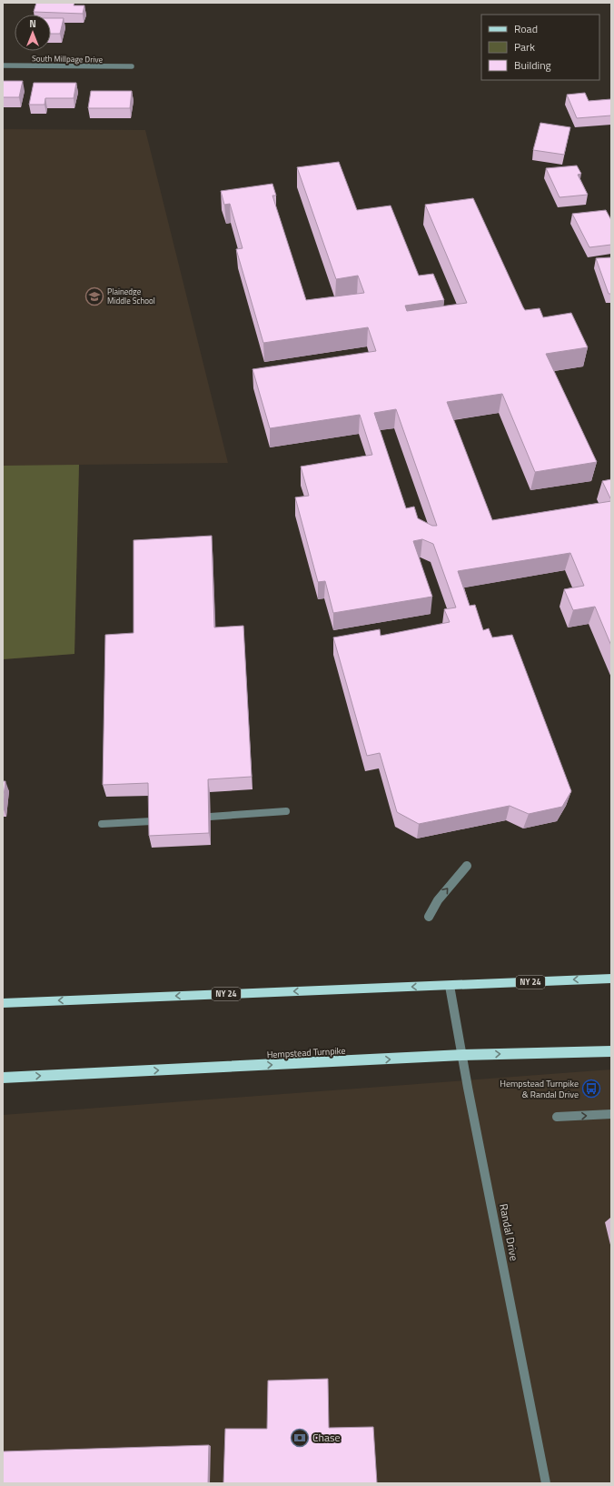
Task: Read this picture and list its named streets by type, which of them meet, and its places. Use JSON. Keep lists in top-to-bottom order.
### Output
{
  "streets": {
    "main road": ["NY 24", "Hempstead Turnpike"],
    "street": ["South Millpage Drive", "Randal Drive"]
  },
  "crossings": [
    ["NY 24", "Randal Drive"],
    ["Hempstead Turnpike", "Randal Drive"]
  ],
  "places": {
    "school or university": ["Plainedge Middle School"],
    "bus stop": ["Hempstead Turnpike & Randal Drive"],
    "bank": ["Chase"]
  },
  "legend": ["Road", "Park", "Building"],
  "north": "top"
}
